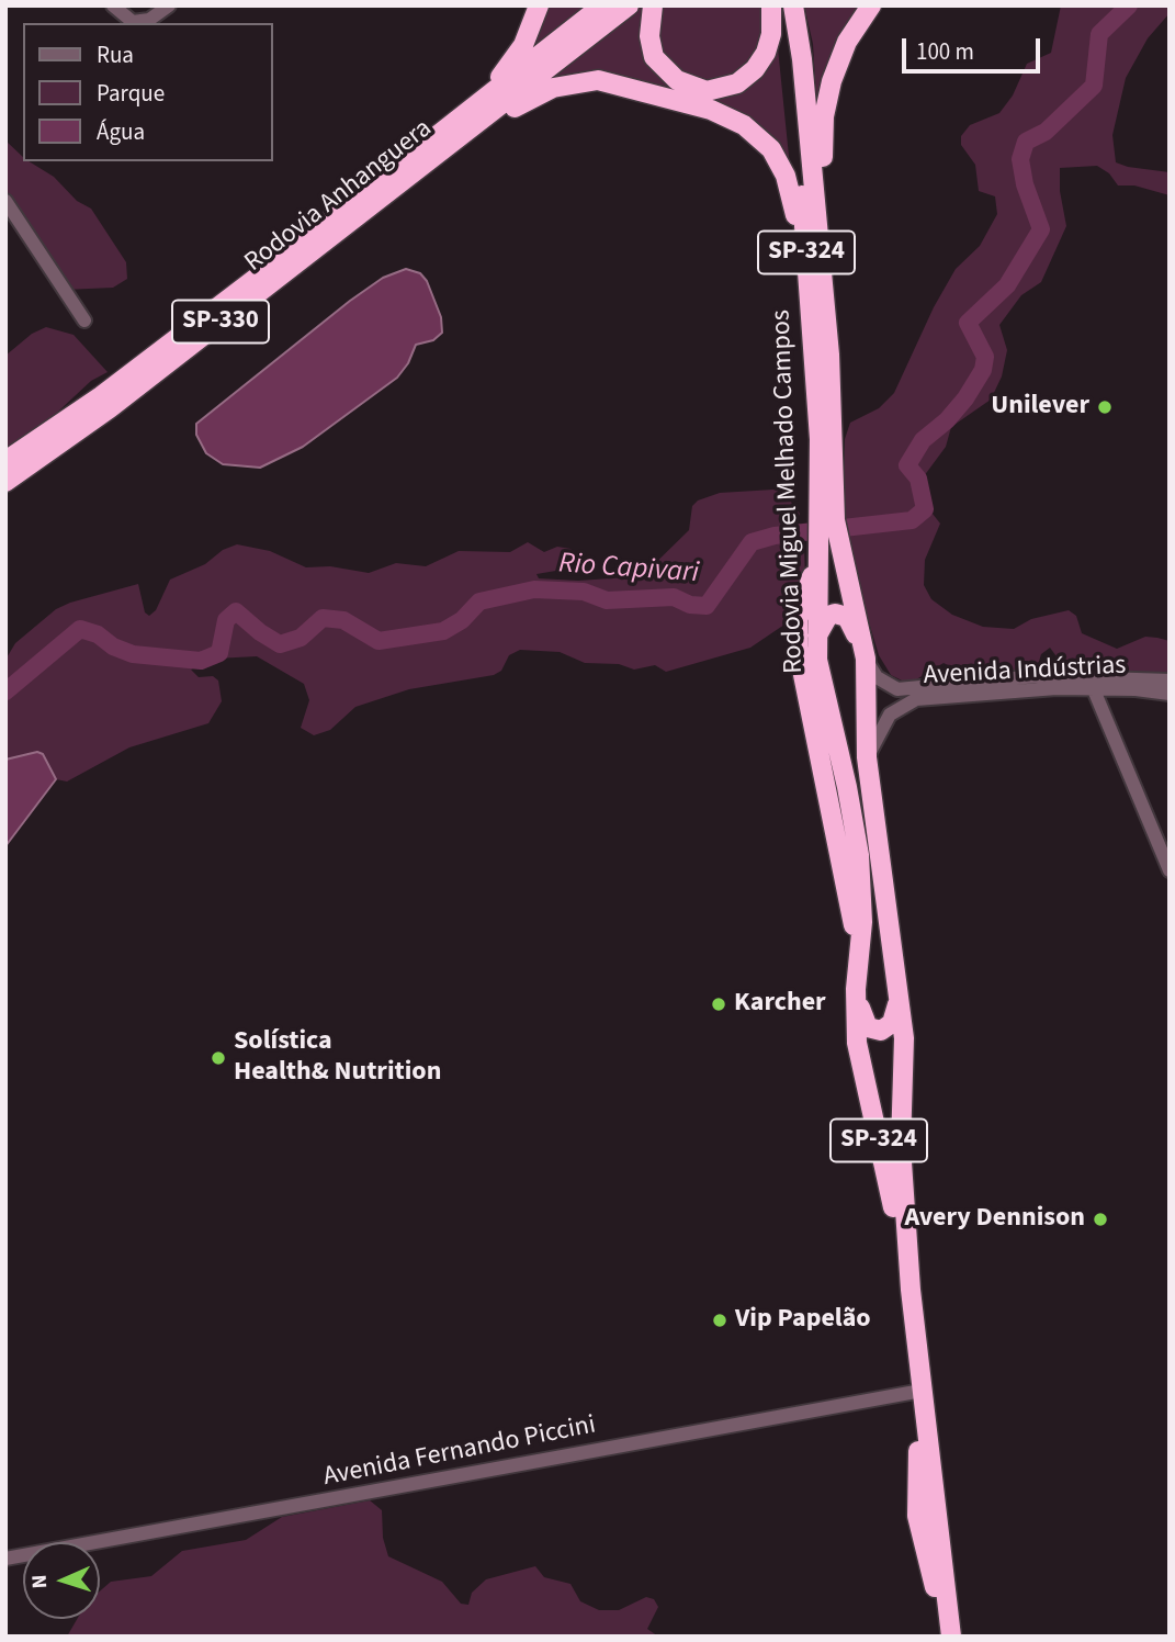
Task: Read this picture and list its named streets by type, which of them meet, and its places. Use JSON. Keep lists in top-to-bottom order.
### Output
{
  "streets": {
    "highway": [
      "Rodovia Anhanguera",
      "SP-324",
      "SP-330",
      "Rodovia Miguel Melhado Campos"
    ],
    "street": ["Avenida Indústrias", "Avenida Fernando Piccini"]
  },
  "crossings": [
    ["Rodovia Miguel Melhado Campos", "Avenida Indústrias"],
    ["Rodovia Miguel Melhado Campos", "Avenida Fernando Piccini"]
  ],
  "water": ["Rio Capivari"],
  "places": [
    "Unilever",
    "Karcher",
    "Solística Health& Nutrition",
    "Avery Dennison",
    "Vip Papelão"
  ],
  "legend": ["Rua", "Parque", "Água"],
  "scale_bar": "100 m",
  "north": "left"
}
